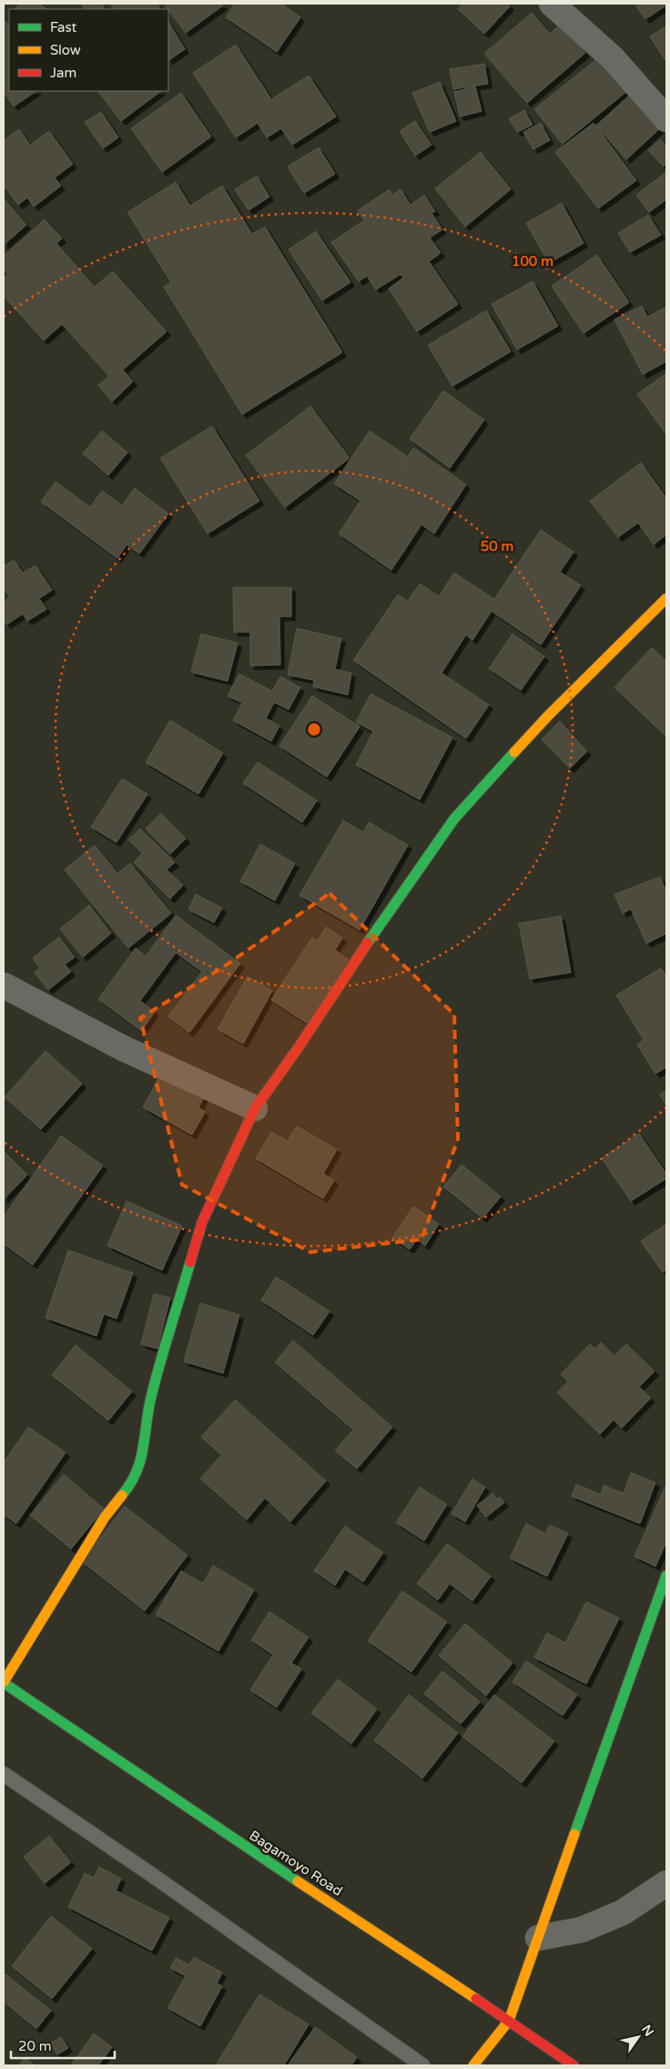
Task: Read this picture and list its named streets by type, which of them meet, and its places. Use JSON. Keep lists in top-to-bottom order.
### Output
{
  "streets": {
    "main road": ["Bagamoyo Road"]
  },
  "legend": ["Fast", "Slow", "Jam"],
  "scale_bar": "20 m",
  "north": "top right",
  "rings": ["100 m", "50 m"]
}
